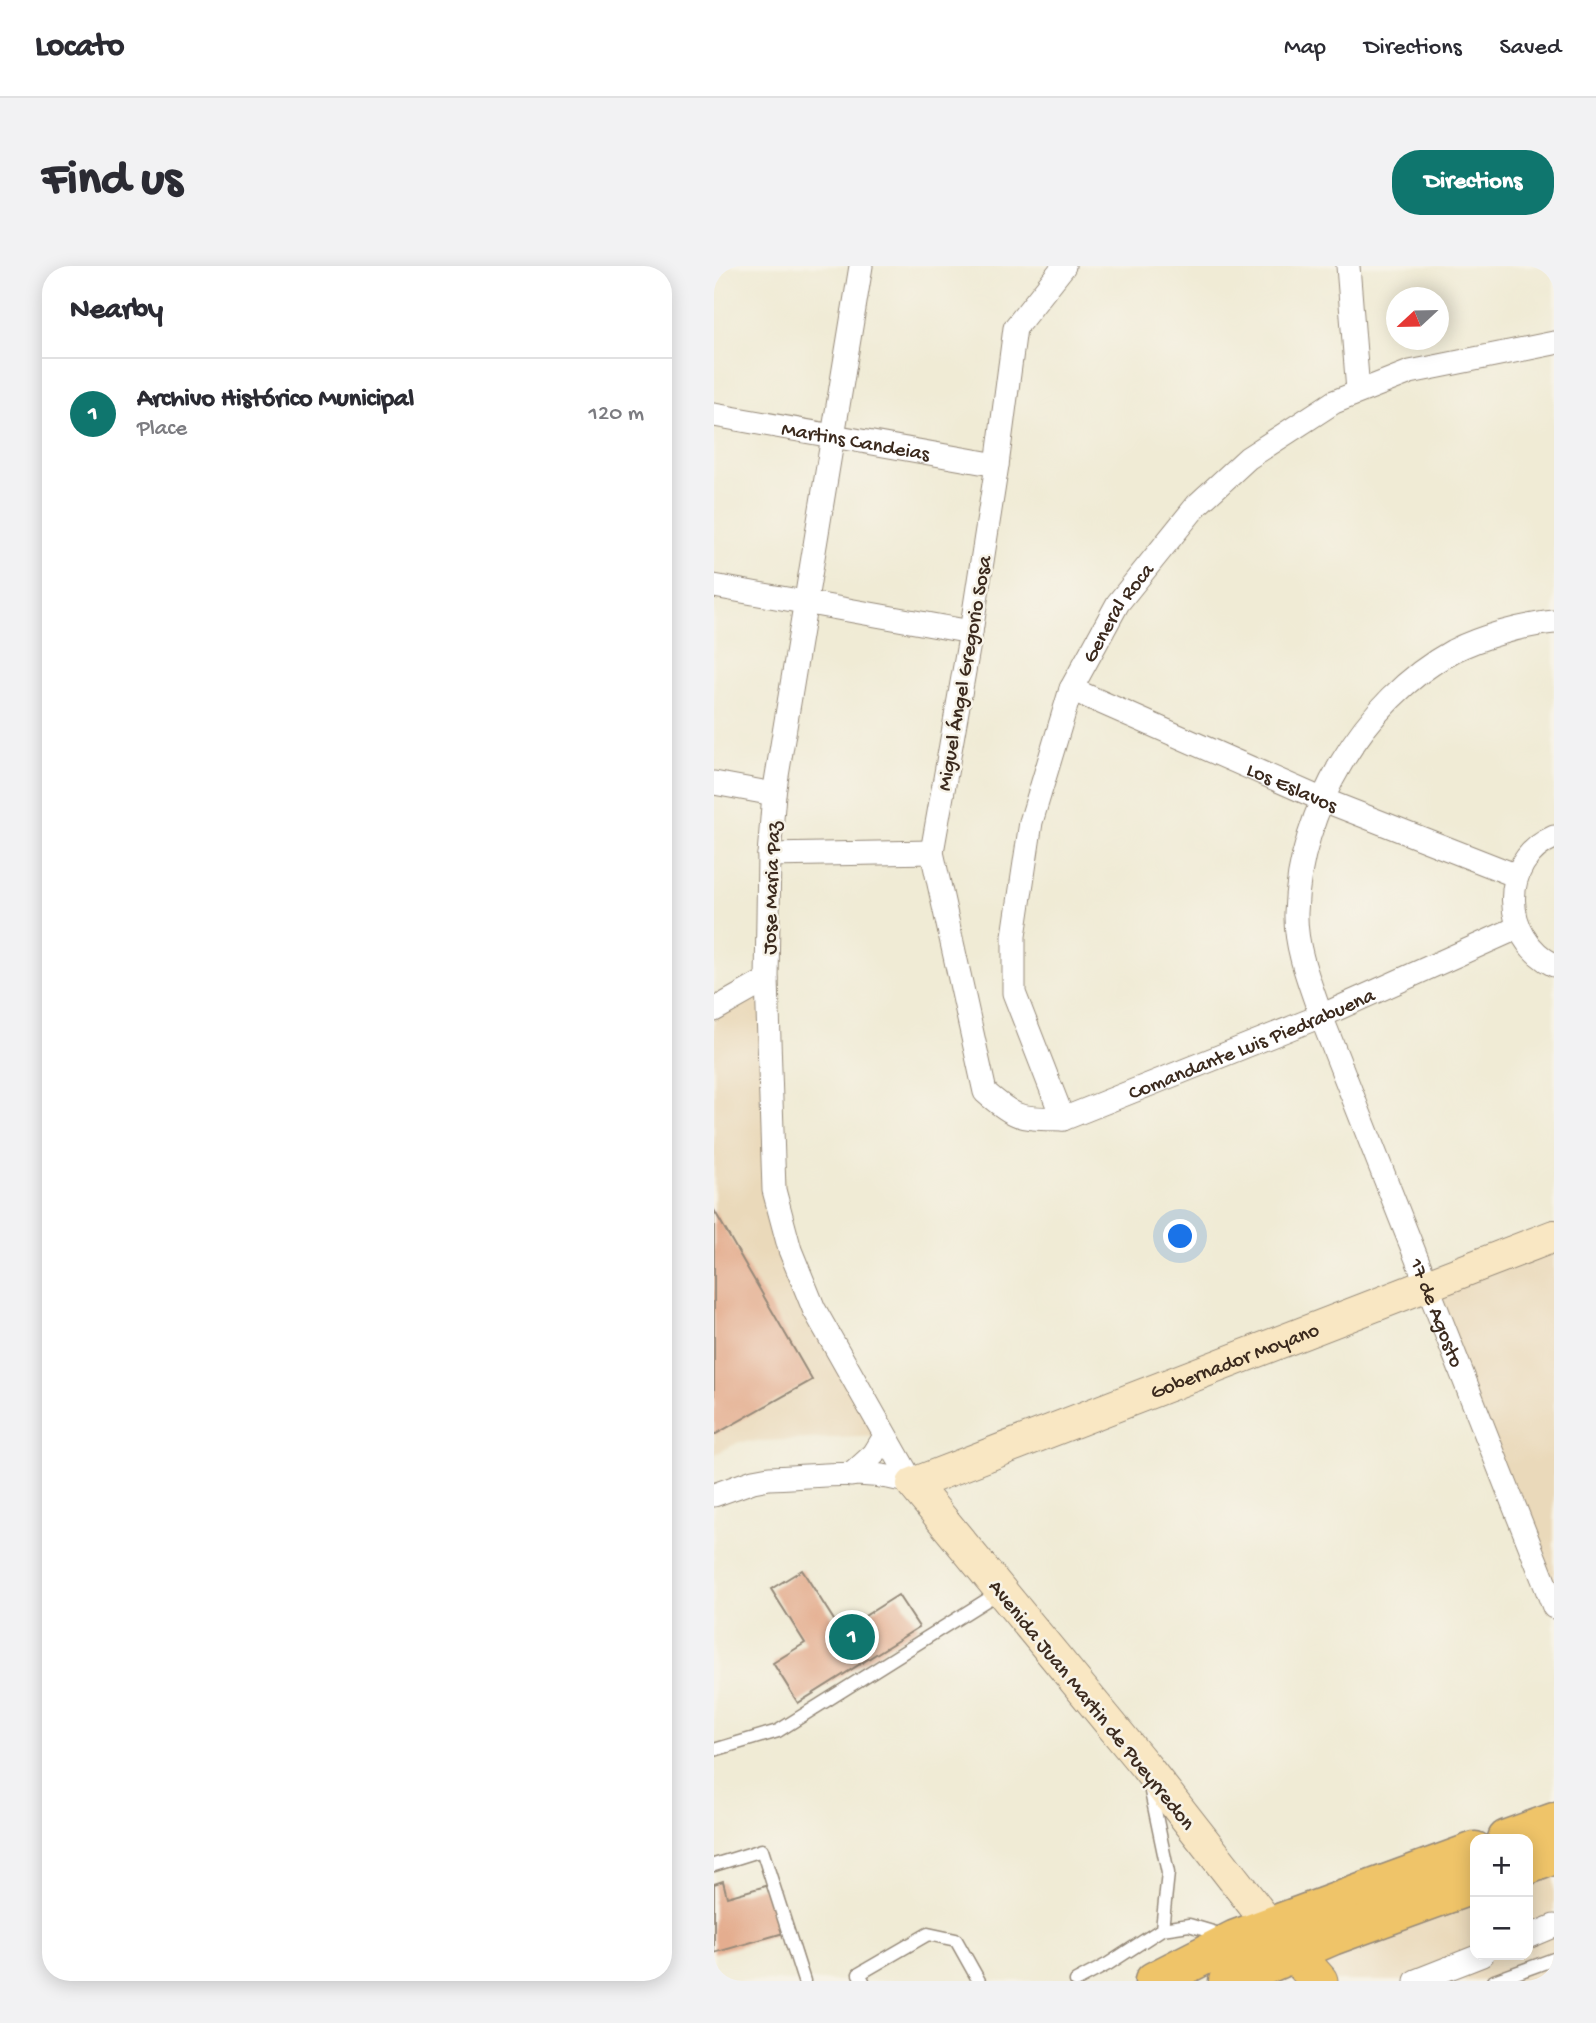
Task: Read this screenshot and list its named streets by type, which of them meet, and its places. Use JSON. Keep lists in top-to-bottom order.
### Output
{
  "streets": {
    "street": [
      "Martins Candeias",
      "General Roca",
      "Miguel Ángel Gregorio Sosa",
      "Los Eslavos",
      "Jose Maria Paz",
      "Comandante Luis Piedrabuena",
      "17 de Agosto",
      "Gobernador Moyano",
      "Avenida Juan Martin de Pueyrredon"
    ]
  },
  "crossings": [
    ["Martins Candeias", "Miguel Ángel Gregorio Sosa"],
    ["Martins Candeias", "Jose Maria Paz"],
    ["General Roca", "Los Eslavos"],
    ["General Roca", "Comandante Luis Piedrabuena"],
    ["Miguel Ángel Gregorio Sosa", "Comandante Luis Piedrabuena"],
    ["Los Eslavos", "17 de Agosto"],
    ["Jose Maria Paz", "Gobernador Moyano"],
    ["Jose Maria Paz", "Avenida Juan Martin de Pueyrredon"],
    ["Comandante Luis Piedrabuena", "17 de Agosto"],
    ["17 de Agosto", "Gobernador Moyano"],
    ["Gobernador Moyano", "Avenida Juan Martin de Pueyrredon"]
  ],
  "north": "left",
  "page": {
    "header": "Locato",
    "nav": ["Map", "Directions", "Saved"],
    "buttons": "Directions",
    "title": "Find us",
    "heading": "Nearby",
    "list": [
      {
        "mark": "1",
        "name": "Archivo Histórico Municipal",
        "note": "Place",
        "value": "120 m"
      }
    ],
    "pins": "1",
    "map_buttons": ["+", "−"]
  }
}
